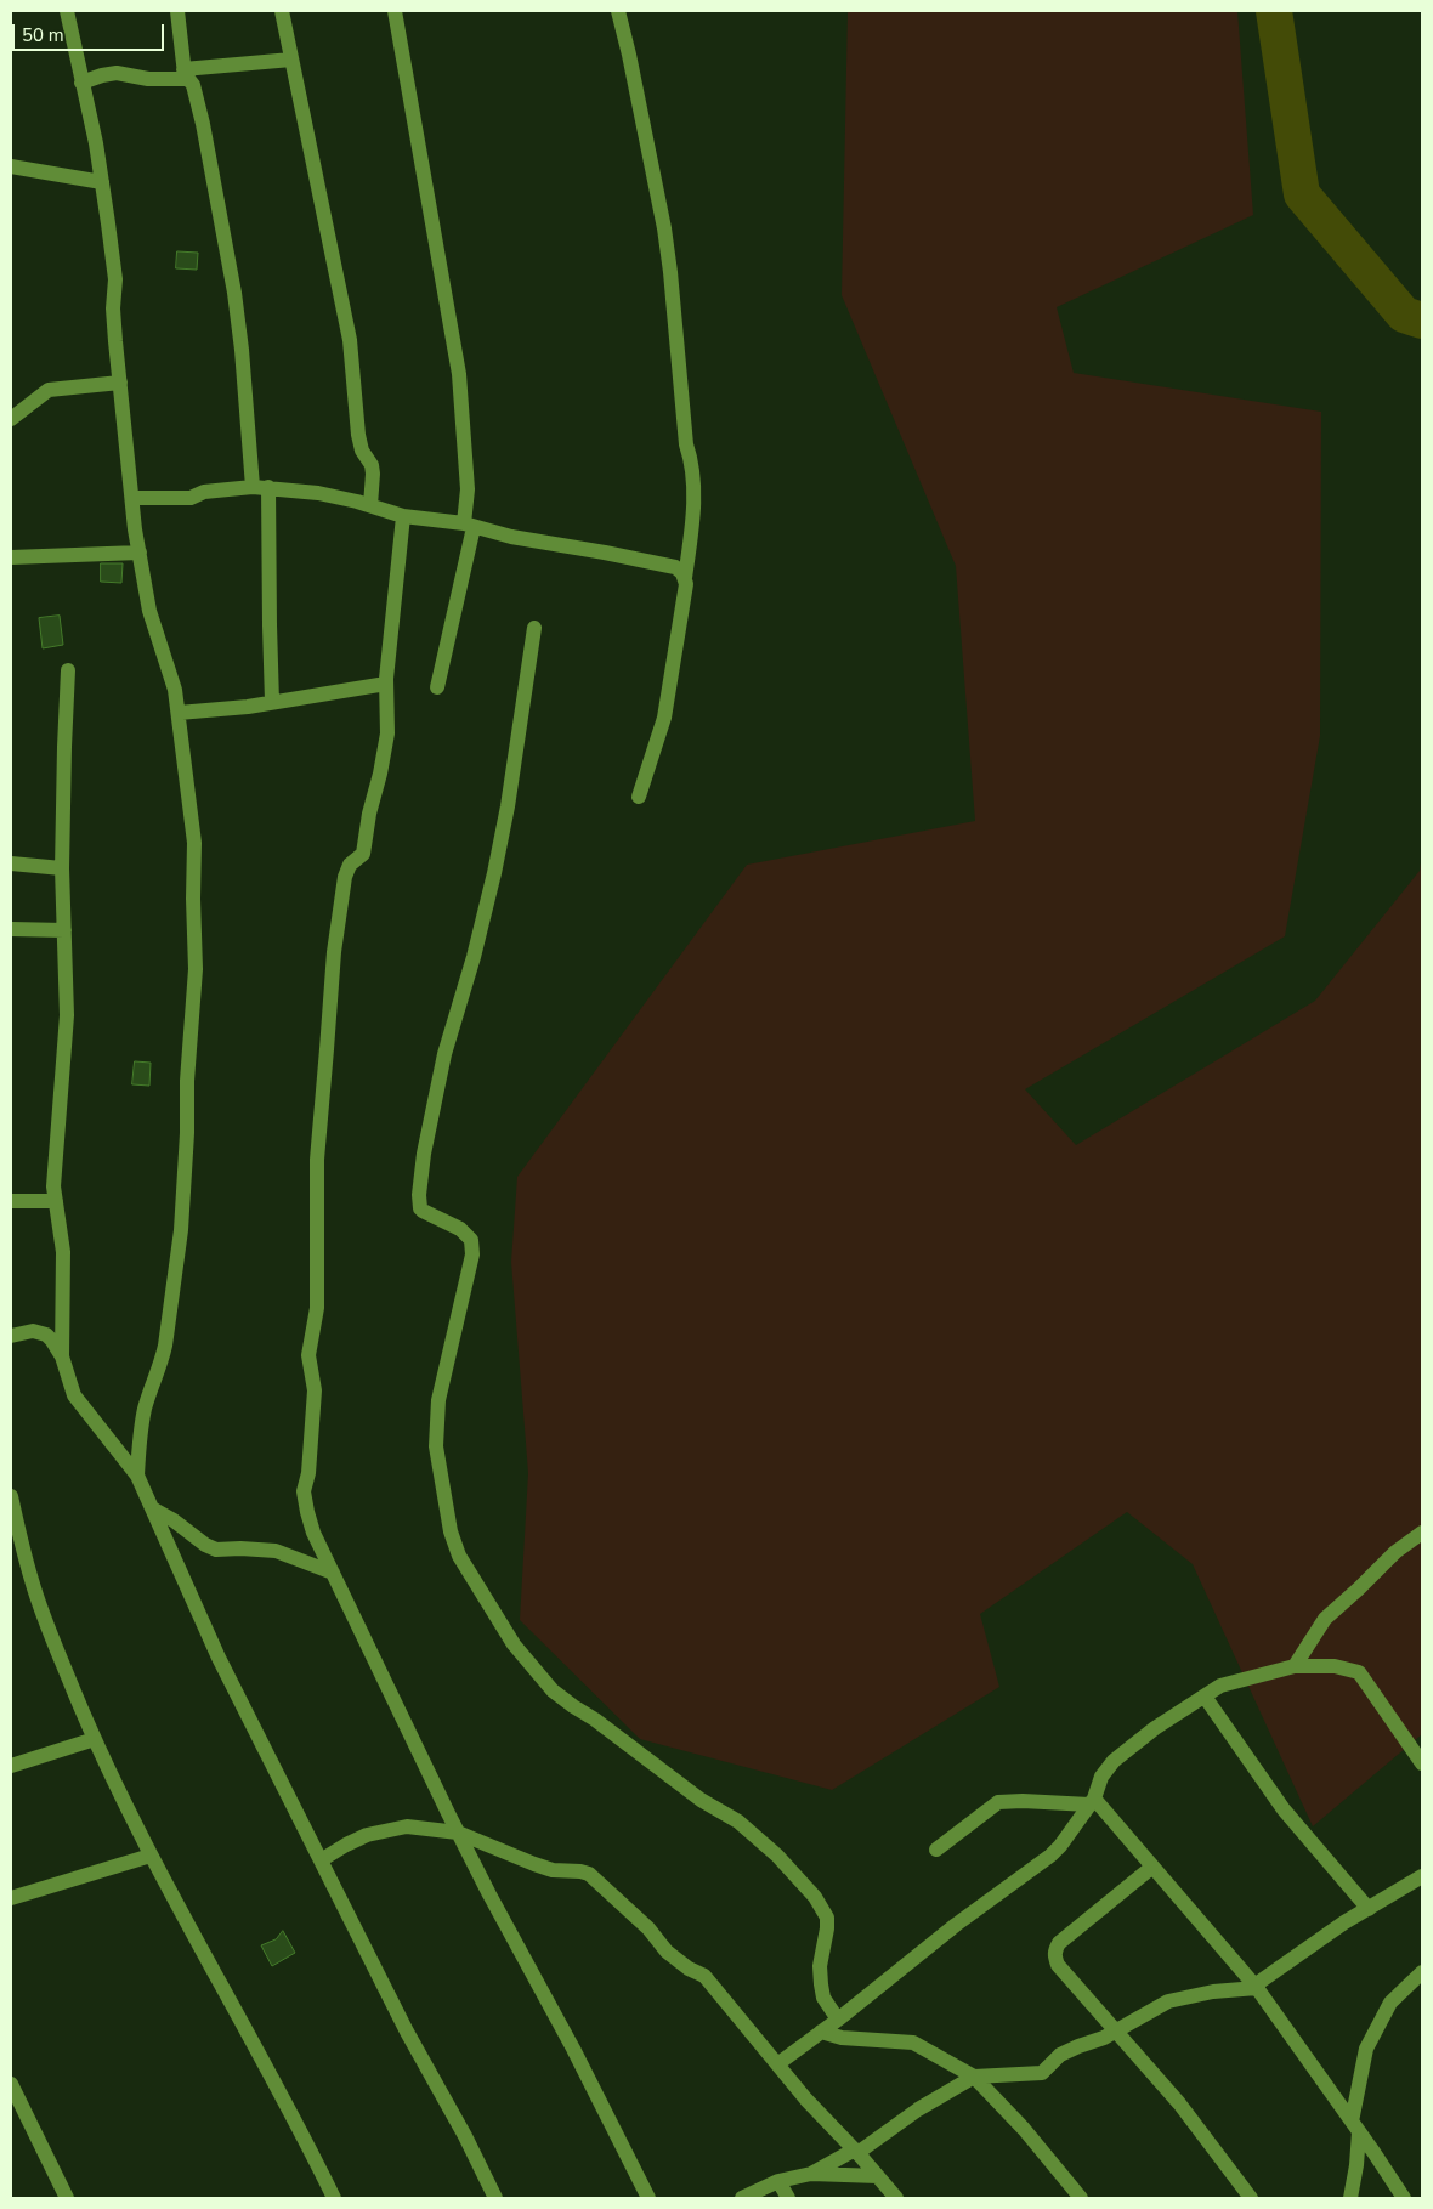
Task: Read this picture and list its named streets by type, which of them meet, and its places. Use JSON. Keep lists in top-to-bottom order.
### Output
{
  "scale_bar": "50 m"
}
